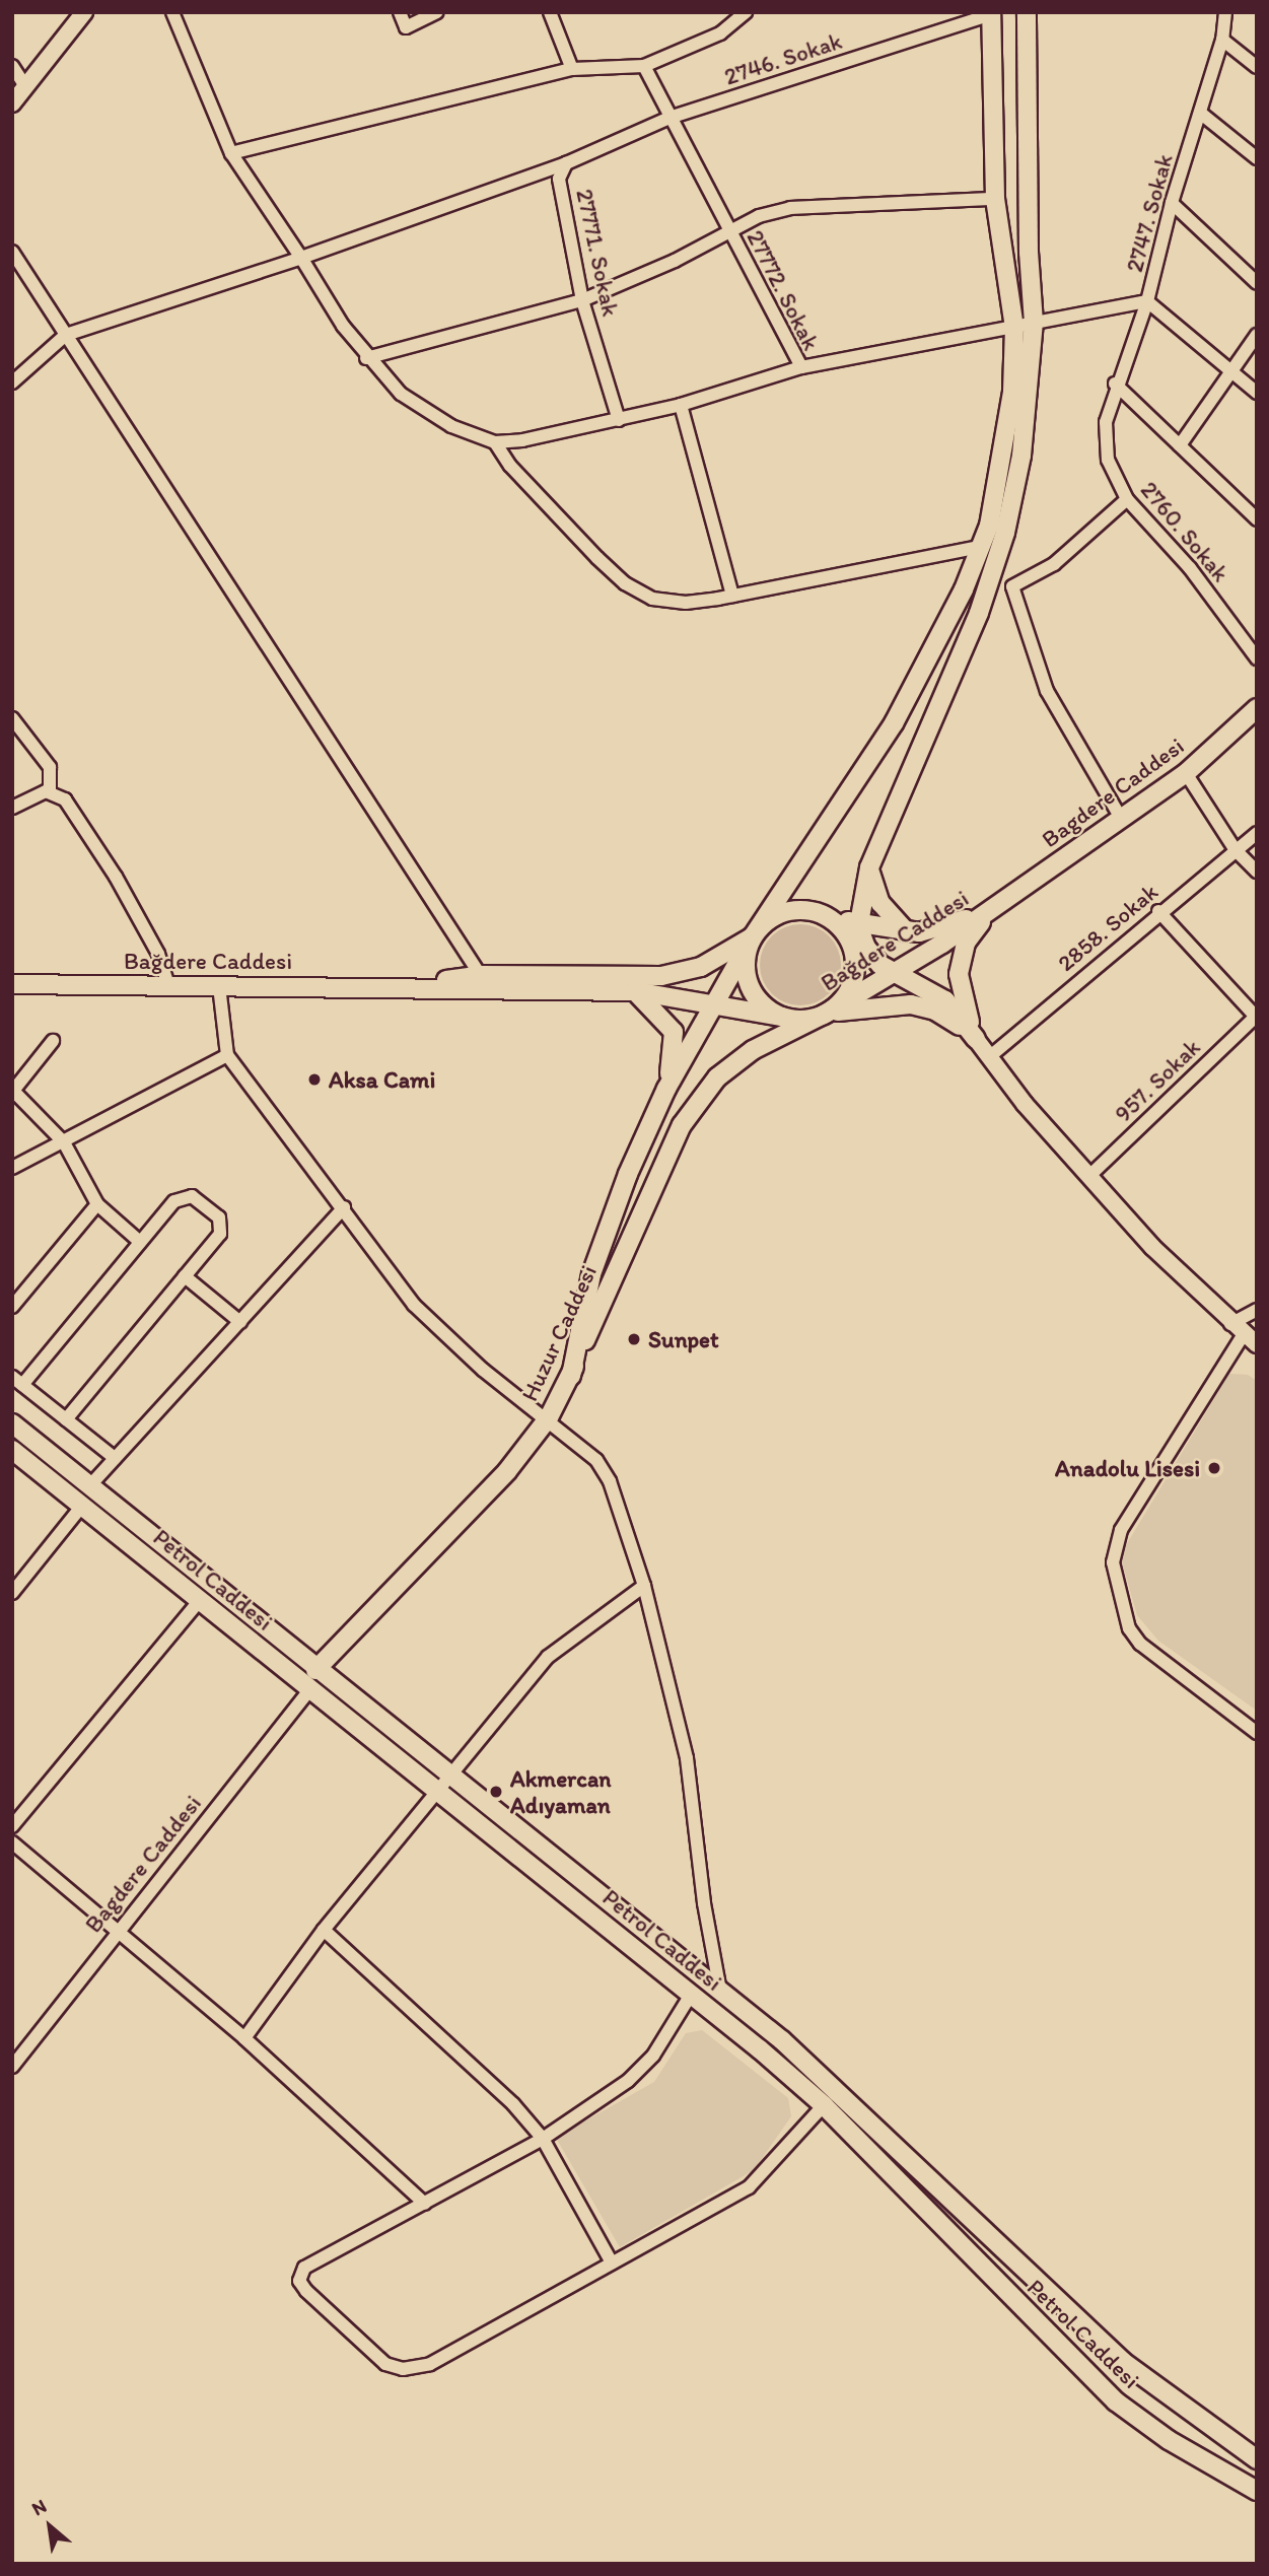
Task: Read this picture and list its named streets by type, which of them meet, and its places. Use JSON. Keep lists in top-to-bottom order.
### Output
{
  "streets": {
    "main road": [
      "Bagdere Caddesi",
      "Bağdere Caddesi",
      "Huzur Caddesi",
      "Petrol Caddesi"
    ],
    "street": [
      "2746. Sokak",
      "2747. Sokak",
      "27771. Sokak",
      "27772. Sokak",
      "2760. Sokak",
      "2858. Sokak",
      "957. Sokak"
    ]
  },
  "crossings": [
    ["2746. Sokak", "27771. Sokak"],
    ["2746. Sokak", "27772. Sokak"],
    ["2747. Sokak", "2760. Sokak"],
    ["27771. Sokak", "27772. Sokak"],
    ["Bagdere Caddesi", "Bağdere Caddesi"],
    ["Bagdere Caddesi", "Petrol Caddesi"],
    ["Bağdere Caddesi", "Huzur Caddesi"]
  ],
  "places": [
    "Aksa Cami",
    "Sunpet",
    "Anadolu Lisesi",
    "Akmercan Adıyaman"
  ],
  "north": "top left"
}
